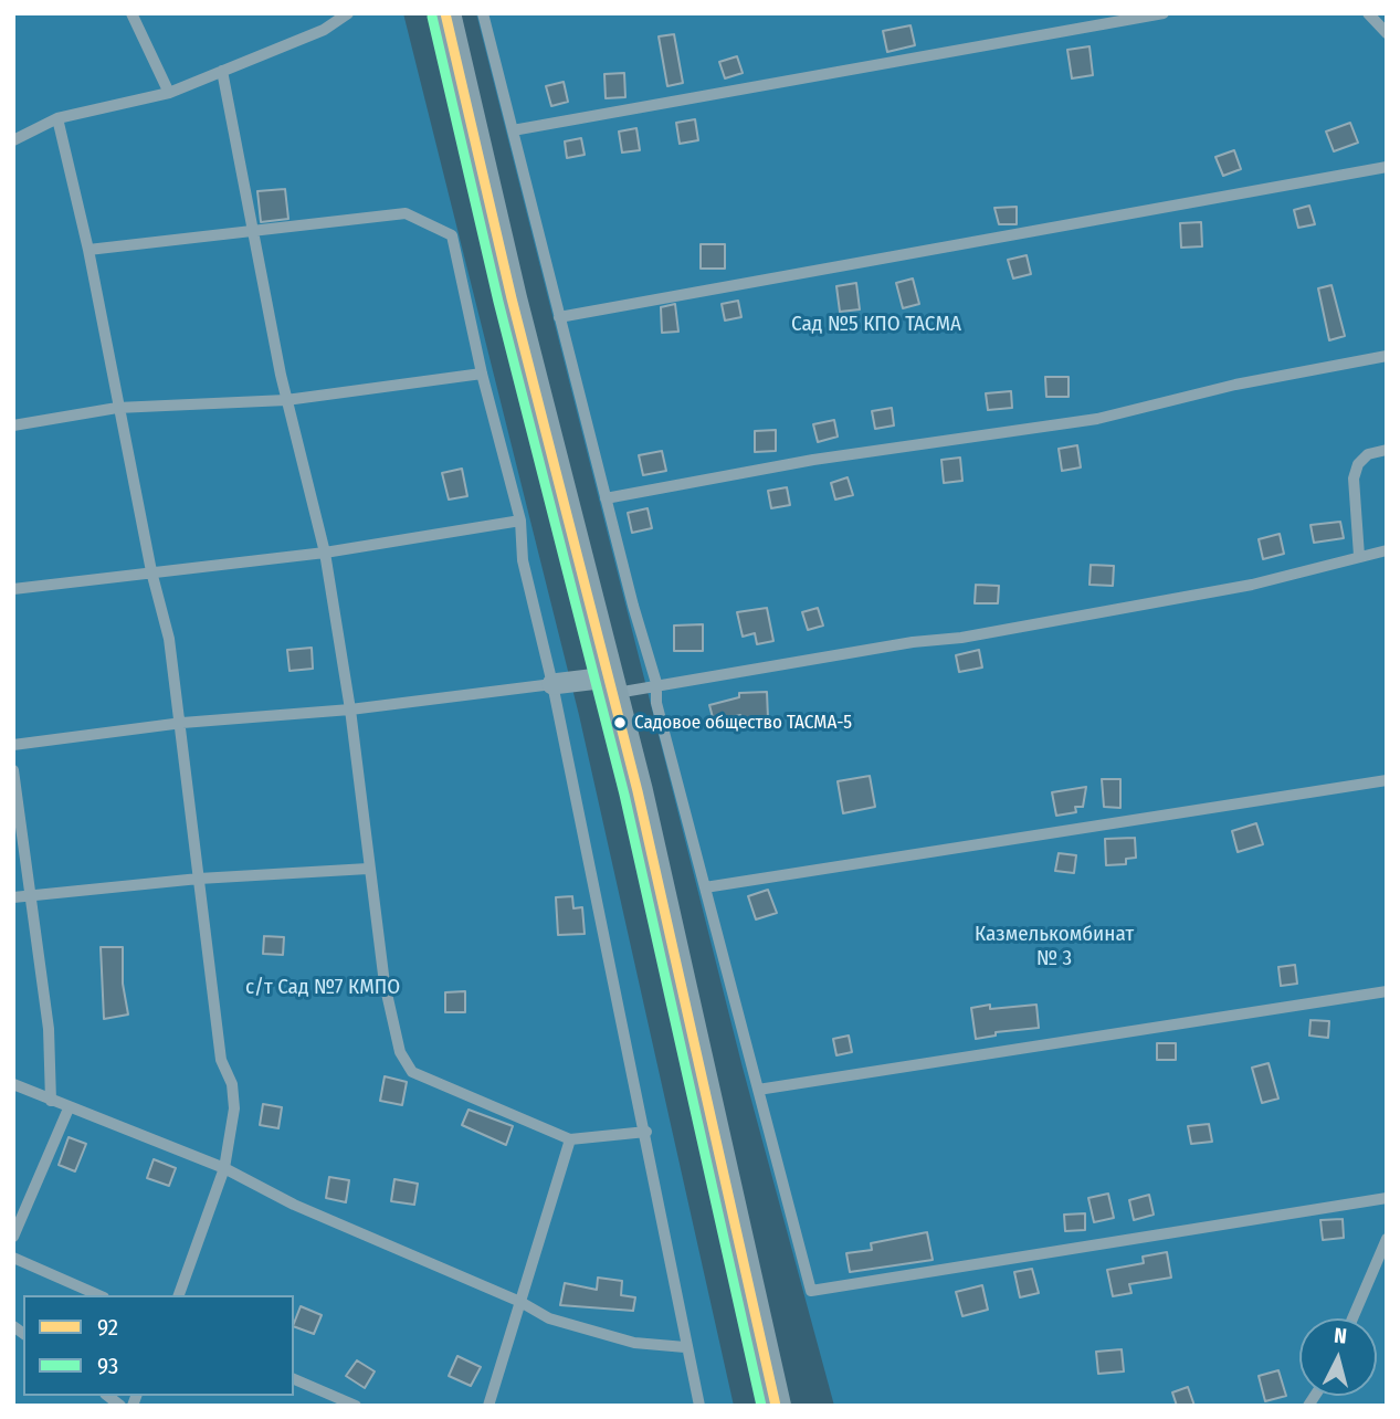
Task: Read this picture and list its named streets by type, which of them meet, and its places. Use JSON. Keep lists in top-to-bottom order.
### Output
{
  "parks": ["Сад №5 КПО ТАСМА", "Казмелькомбинат № 3", "с/т Сад №7 КМПО"],
  "places": ["Садовое общество ТАСМА-5"],
  "lines": ["transit line 92", "transit line 93"],
  "legend": ["92", "93"],
  "north": "top"
}
